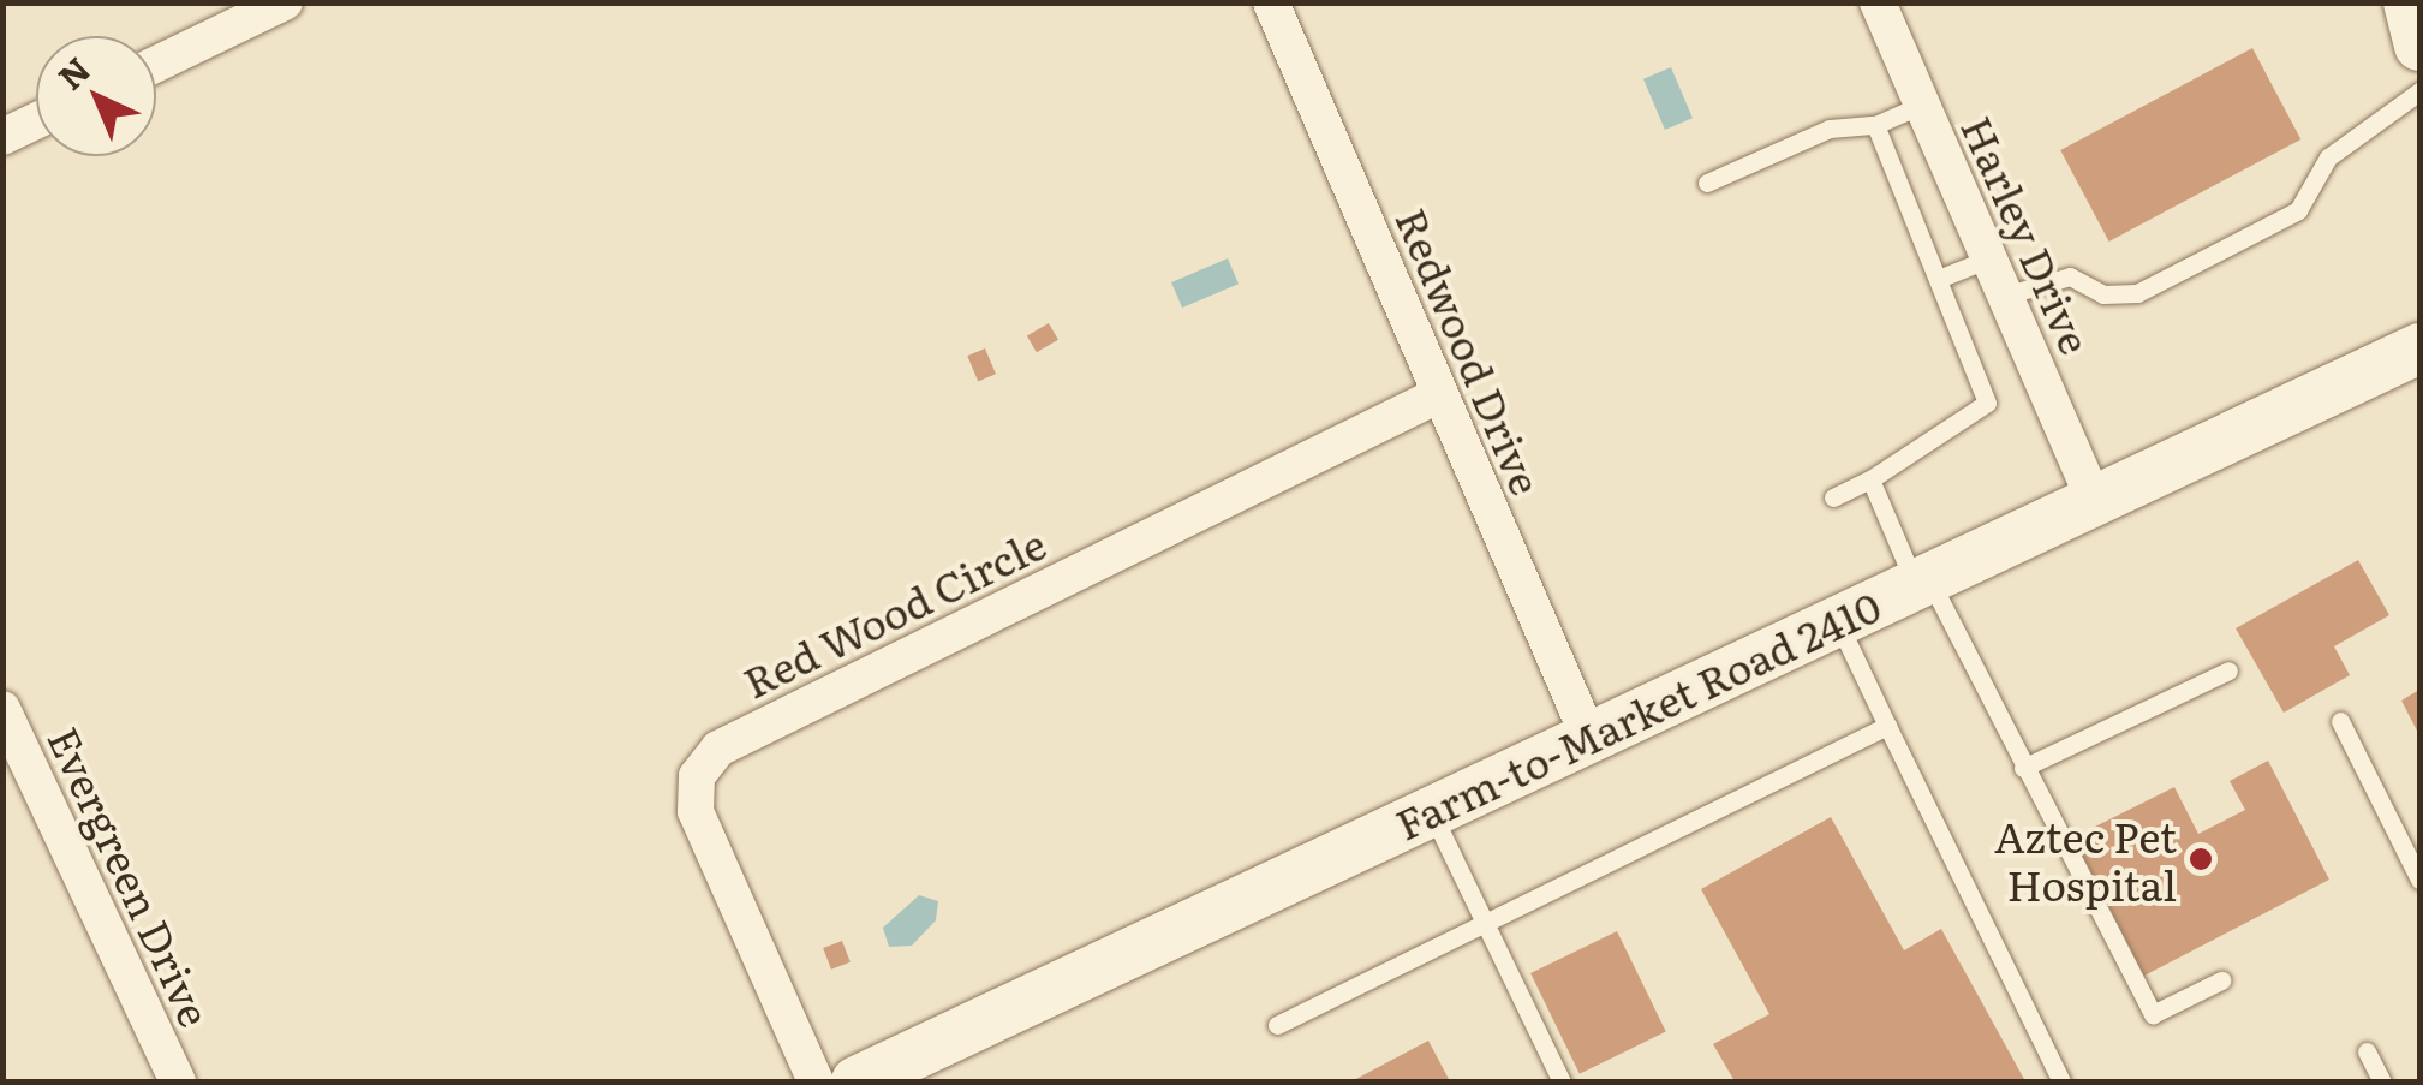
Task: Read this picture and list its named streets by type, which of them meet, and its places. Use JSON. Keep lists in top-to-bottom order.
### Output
{
  "streets": {
    "main road": ["Farm-to-Market Road 2410"],
    "street": [
      "Harley Drive",
      "Redwood Drive",
      "Red Wood Circle",
      "Evergreen Drive"
    ]
  },
  "crossings": [
    ["Harley Drive", "Farm-to-Market Road 2410"],
    ["Redwood Drive", "Red Wood Circle"],
    ["Redwood Drive", "Farm-to-Market Road 2410"]
  ],
  "places": ["Aztec Pet Hospital"],
  "north": "top left"
}
